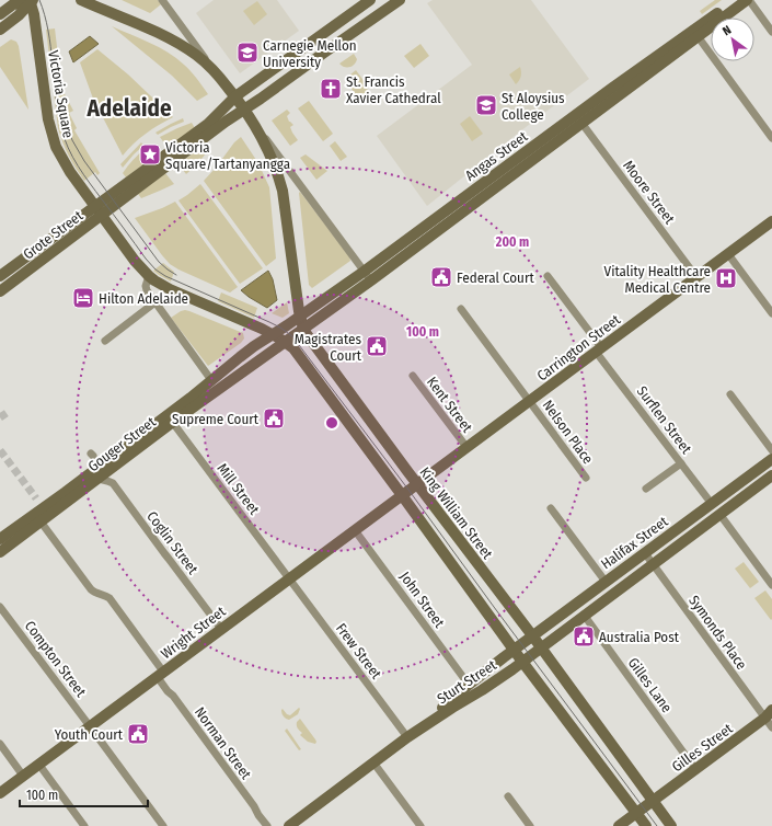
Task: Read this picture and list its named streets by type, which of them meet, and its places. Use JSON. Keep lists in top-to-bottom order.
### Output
{
  "streets": {
    "street": [
      "Victoria Square",
      "Angas Street",
      "Moore Street",
      "Grote Street",
      "Carrington Street",
      "Kent Street",
      "Surflen Street",
      "Nelson Place",
      "Gouger Street",
      "Mill Street",
      "King William Street",
      "Coglin Street",
      "Halifax Street",
      "John Street",
      "Wright Street",
      "Symonds Place",
      "Frew Street",
      "Compton Street",
      "Sturt Street",
      "Gilles Lane",
      "Norman Street",
      "Gilles Street"
    ]
  },
  "crossings": [
    ["Victoria Square", "Angas Street"],
    ["Victoria Square", "Grote Street"],
    ["Victoria Square", "Gouger Street"],
    ["Angas Street", "Moore Street"],
    ["Angas Street", "Gouger Street"],
    ["Angas Street", "King William Street"],
    ["Moore Street", "Carrington Street"],
    ["Carrington Street", "Kent Street"],
    ["Carrington Street", "Surflen Street"],
    ["Carrington Street", "Nelson Place"],
    ["Carrington Street", "King William Street"],
    ["Carrington Street", "Wright Street"],
    ["Surflen Street", "Halifax Street"],
    ["Gouger Street", "Mill Street"],
    ["Gouger Street", "King William Street"],
    ["Gouger Street", "Coglin Street"],
    ["Gouger Street", "Norman Street"],
    ["Mill Street", "Wright Street"],
    ["Mill Street", "Frew Street"],
    ["King William Street", "Halifax Street"],
    ["King William Street", "Sturt Street"],
    ["King William Street", "Gilles Street"],
    ["Coglin Street", "Wright Street"],
    ["Halifax Street", "Symonds Place"],
    ["Halifax Street", "Sturt Street"],
    ["Halifax Street", "Gilles Lane"],
    ["John Street", "Wright Street"],
    ["John Street", "Sturt Street"],
    ["Wright Street", "Frew Street"],
    ["Wright Street", "Compton Street"],
    ["Wright Street", "Norman Street"],
    ["Symonds Place", "Gilles Street"],
    ["Frew Street", "Sturt Street"],
    ["Gilles Lane", "Gilles Street"]
  ],
  "districts": ["Adelaide"],
  "places": {
    "school or university": ["Carnegie Mellon University", "St Aloysius College"],
    "church": ["St. Francis Xavier Cathedral"],
    "place": ["Victoria Square/Tartanyangga"],
    "public building": [
      "Federal Court",
      "Magistrates Court",
      "Supreme Court",
      "Australia Post",
      "Youth Court"
    ],
    "hospital": ["Vitality Healthcare Medical Centre"],
    "hotel": ["Hilton Adelaide"]
  },
  "scale_bar": "100 m",
  "north": "top left",
  "rings": ["200 m", "100 m"]
}
